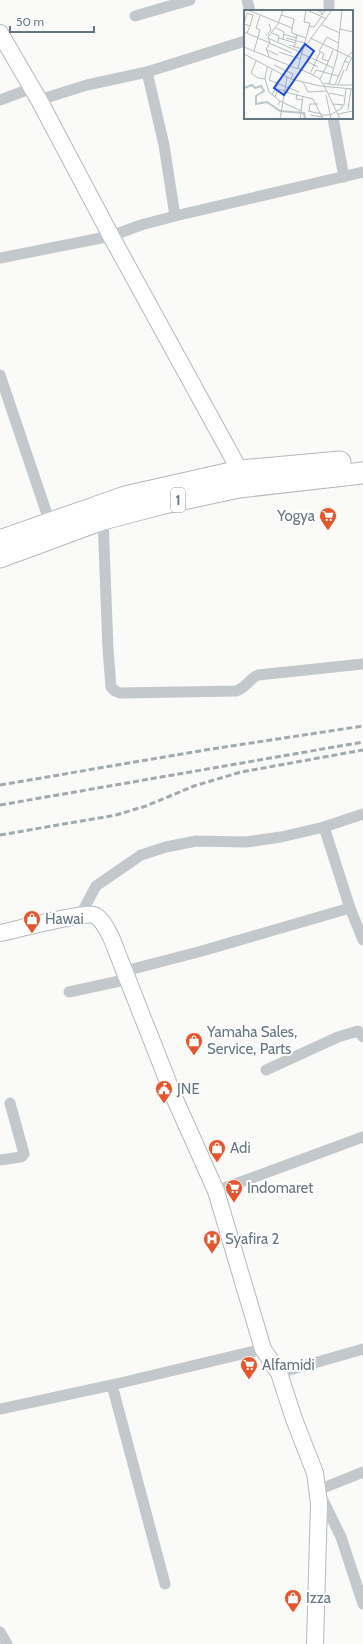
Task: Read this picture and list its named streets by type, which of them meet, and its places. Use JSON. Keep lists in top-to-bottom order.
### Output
{
  "streets": {
    "highway": ["1"]
  },
  "places": {
    "supermarket": ["Yogya", "Indomaret", "Alfamidi"],
    "shop": [
      "Hawai",
      "Yamaha Sales, Service, Parts",
      "Adi",
      "Izza"
    ],
    "public building": ["JNE"],
    "hospital": ["Syafira 2"]
  },
  "scale_bar": "50 m"
}
